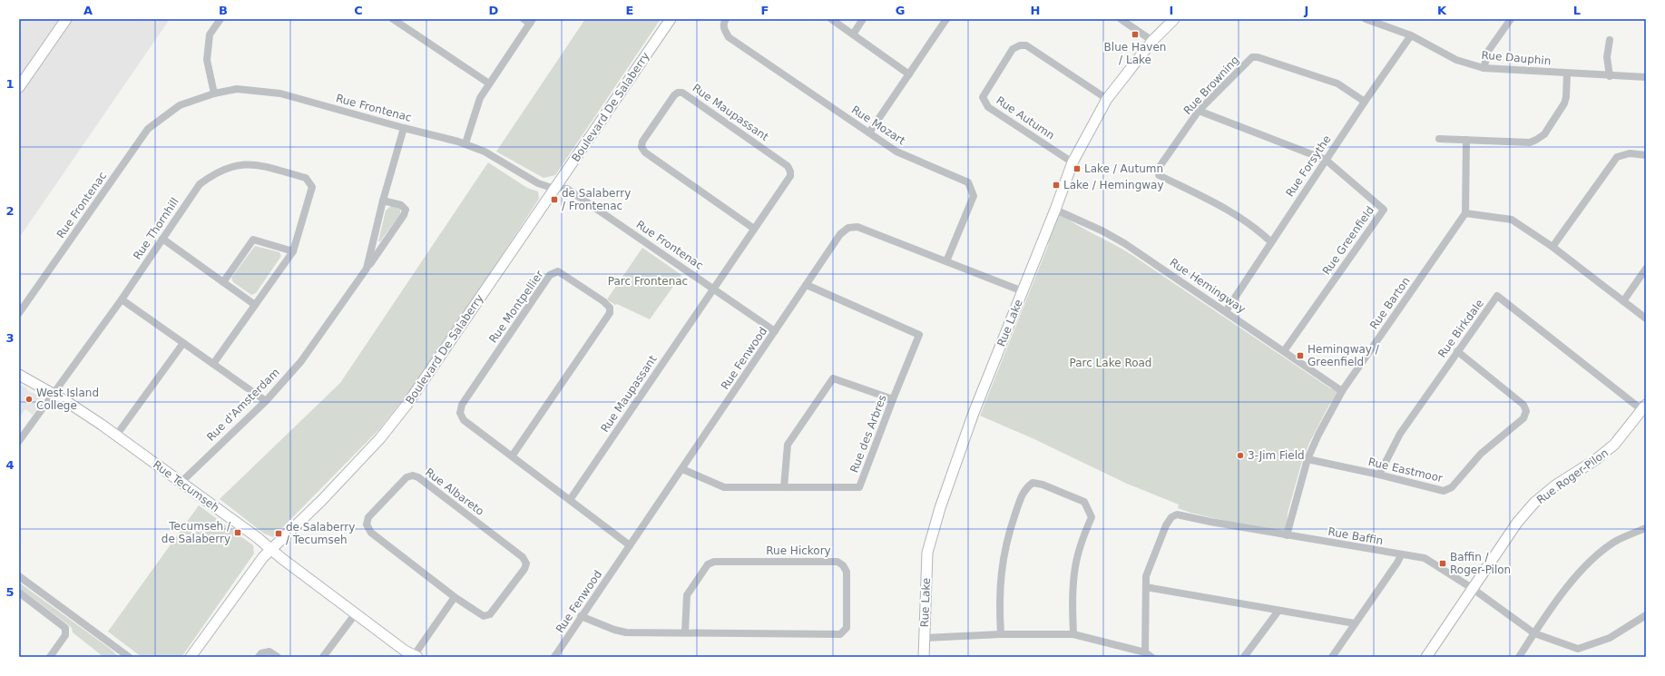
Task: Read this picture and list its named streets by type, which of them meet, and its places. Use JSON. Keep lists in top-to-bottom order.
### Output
{
  "streets": {
    "street": [
      "Rue Dauphin",
      "Rue Browning",
      "Boulevard De Salaberry",
      "Rue Frontenac",
      "Rue Maupassant",
      "Rue Autumn",
      "Rue Mozart",
      "Rue Forsythe",
      "Rue Thornhill",
      "Rue Greenfield",
      "Rue Hemingway",
      "Rue Barton",
      "Rue Montpellier",
      "Rue Lake",
      "Rue Birkdale",
      "Rue Fenwood",
      "Rue d'Amsterdam",
      "Rue des Arbres",
      "Rue Eastmoor",
      "Rue Roger-Pilon",
      "Rue Tecumseh",
      "Rue Albareto",
      "Rue Baffin",
      "Rue Hickory"
    ]
  },
  "crossings": [
    ["Rue Dauphin", "Rue Forsythe"],
    ["Rue Browning", "Rue Forsythe"],
    ["Rue Browning", "Rue Greenfield"],
    ["Boulevard De Salaberry", "Rue Frontenac"],
    ["Boulevard De Salaberry", "Rue Tecumseh"],
    ["Rue Frontenac", "Rue Maupassant"],
    ["Rue Frontenac", "Rue Fenwood"],
    ["Rue Frontenac", "Rue d'Amsterdam"],
    ["Rue Maupassant", "Rue Montpellier"],
    ["Rue Autumn", "Rue Lake"],
    ["Rue Mozart", "Rue Fenwood"],
    ["Rue Forsythe", "Rue Greenfield"],
    ["Rue Forsythe", "Rue Hemingway"],
    ["Rue Thornhill", "Rue Tecumseh"],
    ["Rue Greenfield", "Rue Hemingway"],
    ["Rue Hemingway", "Rue Barton"],
    ["Rue Hemingway", "Rue Lake"],
    ["Rue Barton", "Rue Eastmoor"],
    ["Rue Barton", "Rue Baffin"],
    ["Rue Montpellier", "Rue Fenwood"],
    ["Rue Lake", "Rue Fenwood"],
    ["Rue Birkdale", "Rue Eastmoor"],
    ["Rue Birkdale", "Rue Roger-Pilon"],
    ["Rue Fenwood", "Rue des Arbres"],
    ["Rue Fenwood", "Rue Hickory"],
    ["Rue d'Amsterdam", "Rue Tecumseh"],
    ["Rue Roger-Pilon", "Rue Baffin"]
  ],
  "parks": ["Parc Frontenac", "Parc Lake Road"],
  "places": {
    "transit": [
      "Blue Haven / Lake",
      "Lake / Autumn",
      "Lake / Hemingway",
      "de Salaberry / Frontenac",
      "Hemingway / Greenfield",
      "Tecumseh / de Salaberry",
      "de Salaberry / Tecumseh",
      "Baffin / Roger-Pilon"
    ],
    "other": ["West Island College", "3-Jim Field"]
  },
  "grid": {
    "columns": [
      "A",
      "B",
      "C",
      "D",
      "E",
      "F",
      "G",
      "H",
      "I",
      "J",
      "K",
      "L"
    ],
    "rows": [
      "1",
      "2",
      "3",
      "4",
      "5"
    ]
  }
}
